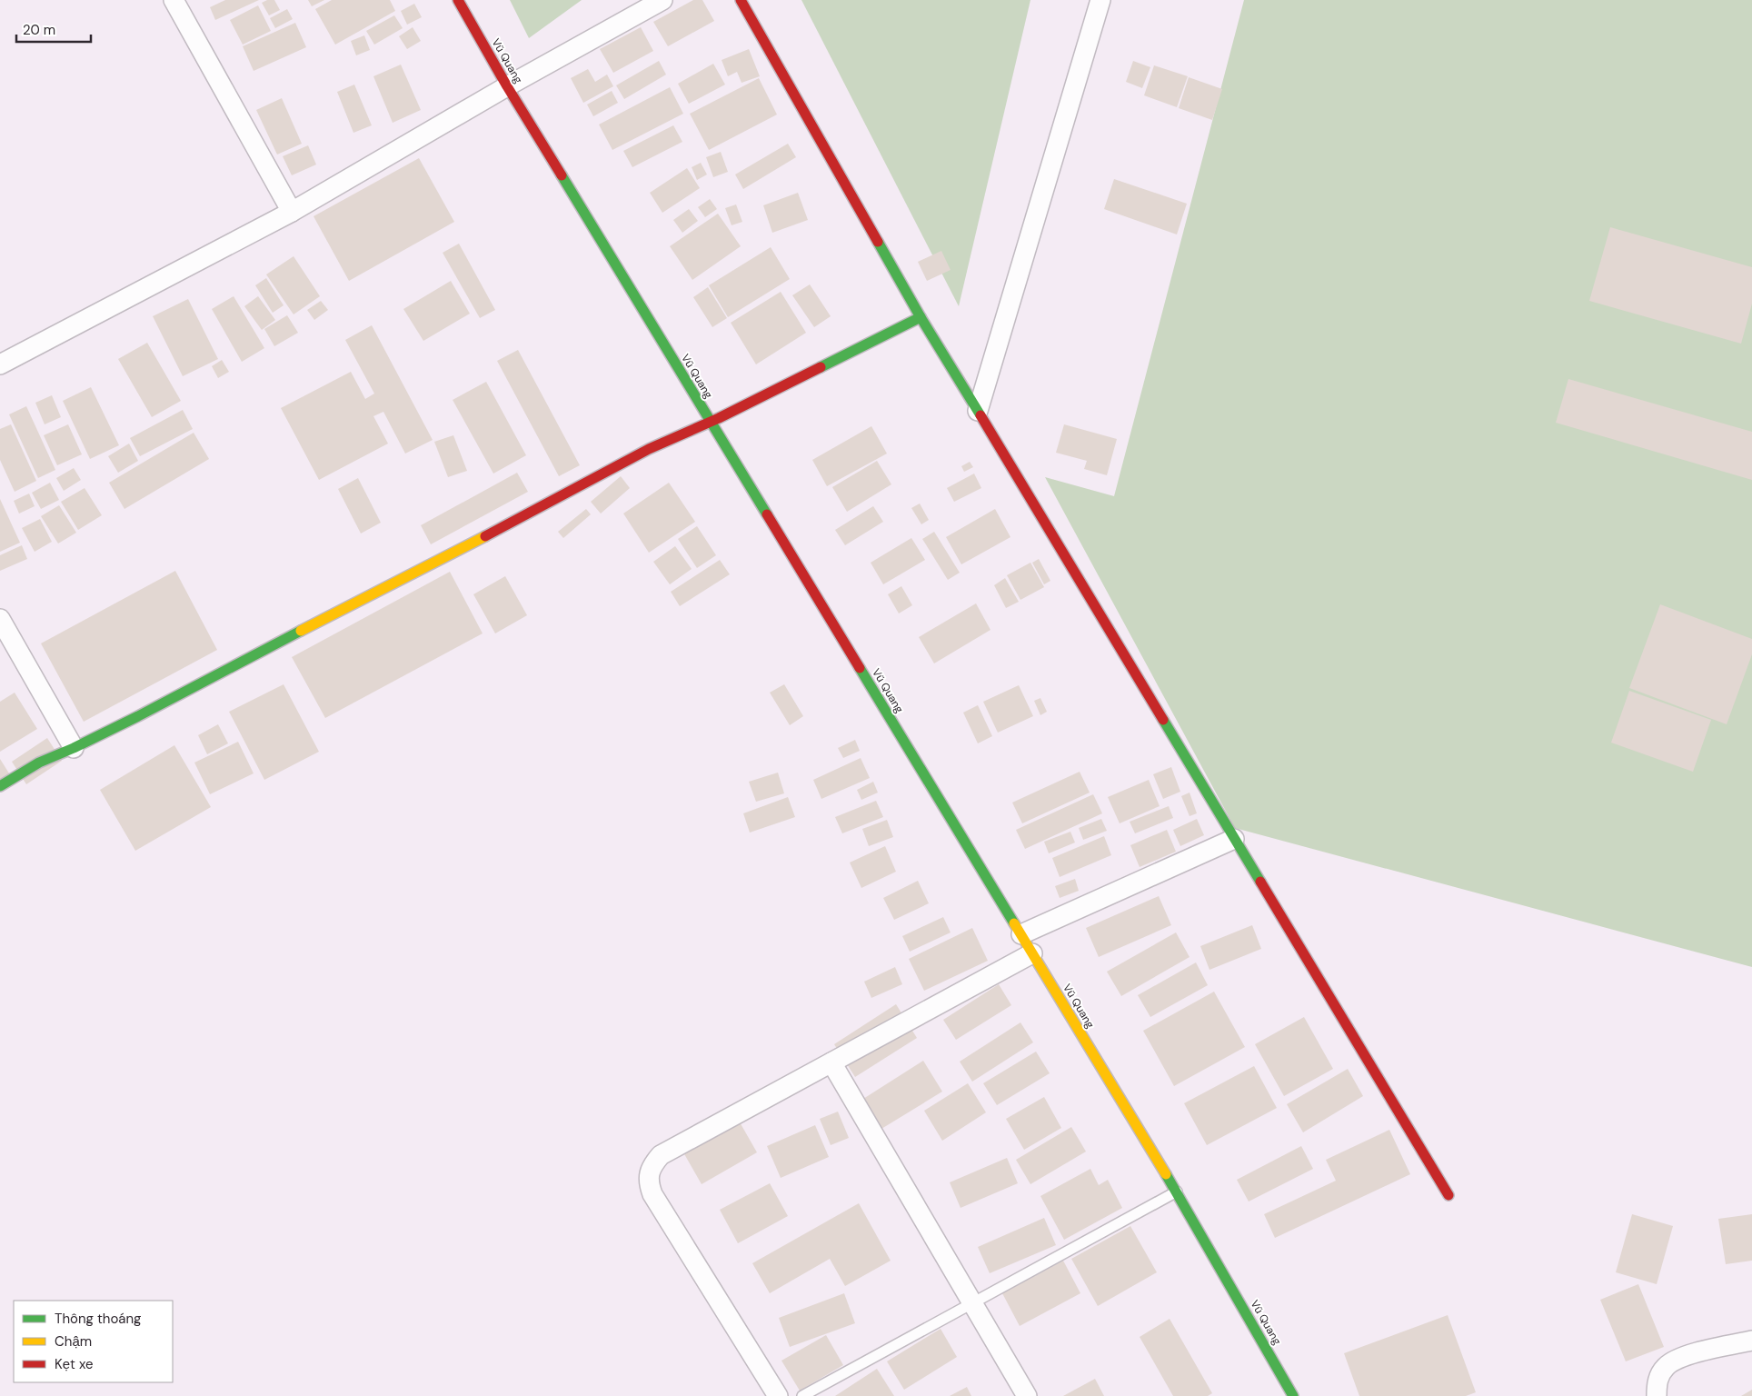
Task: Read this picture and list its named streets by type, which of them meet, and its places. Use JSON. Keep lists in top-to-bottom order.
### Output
{
  "streets": {
    "street": ["Vũ Quang"]
  },
  "legend": ["Thông thoáng", "Chậm", "Kẹt xe"],
  "scale_bar": "20 m"
}
